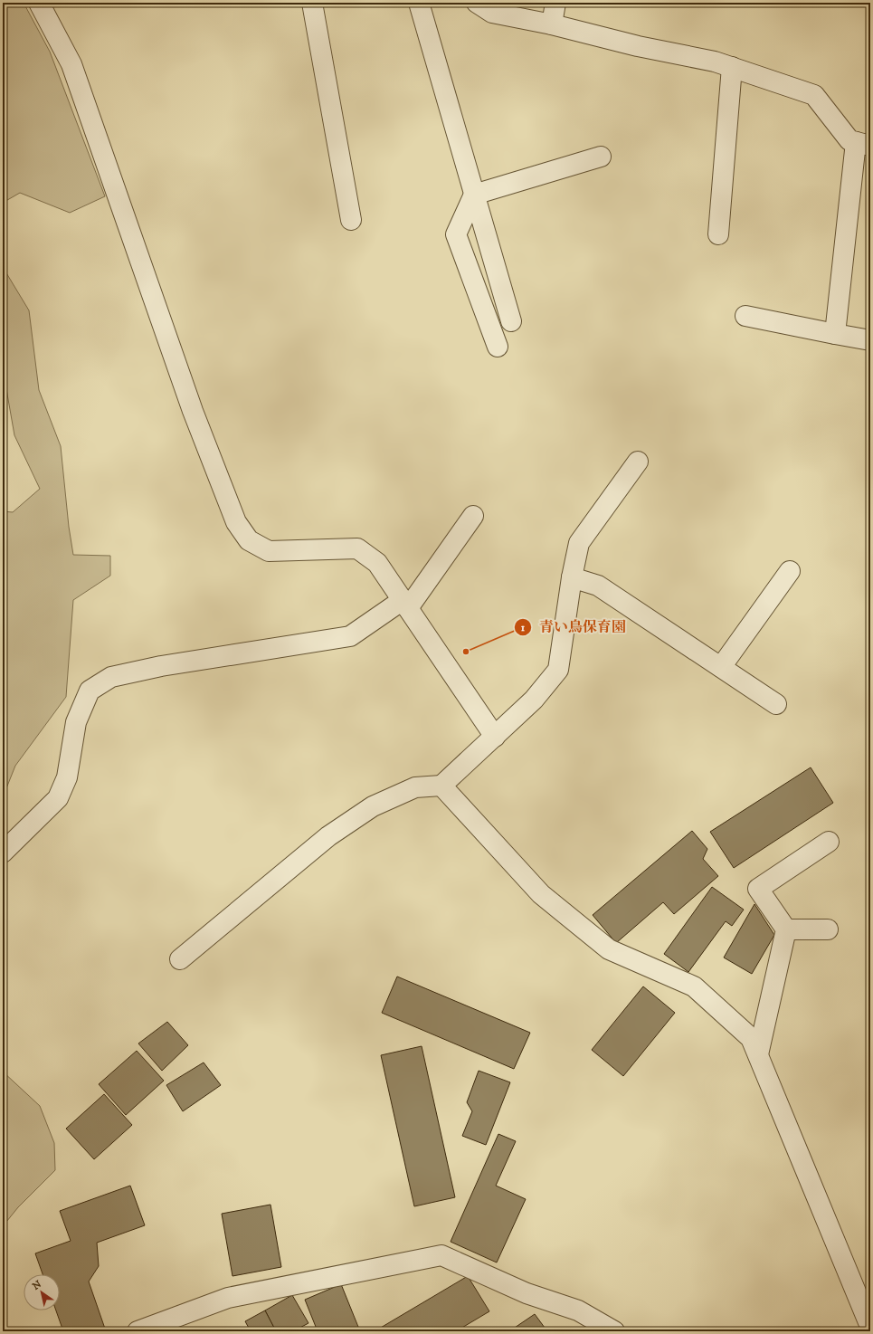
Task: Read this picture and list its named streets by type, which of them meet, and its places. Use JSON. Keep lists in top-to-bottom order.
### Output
{
  "places": ["青い鳥保育園"],
  "north": "top left"
}
